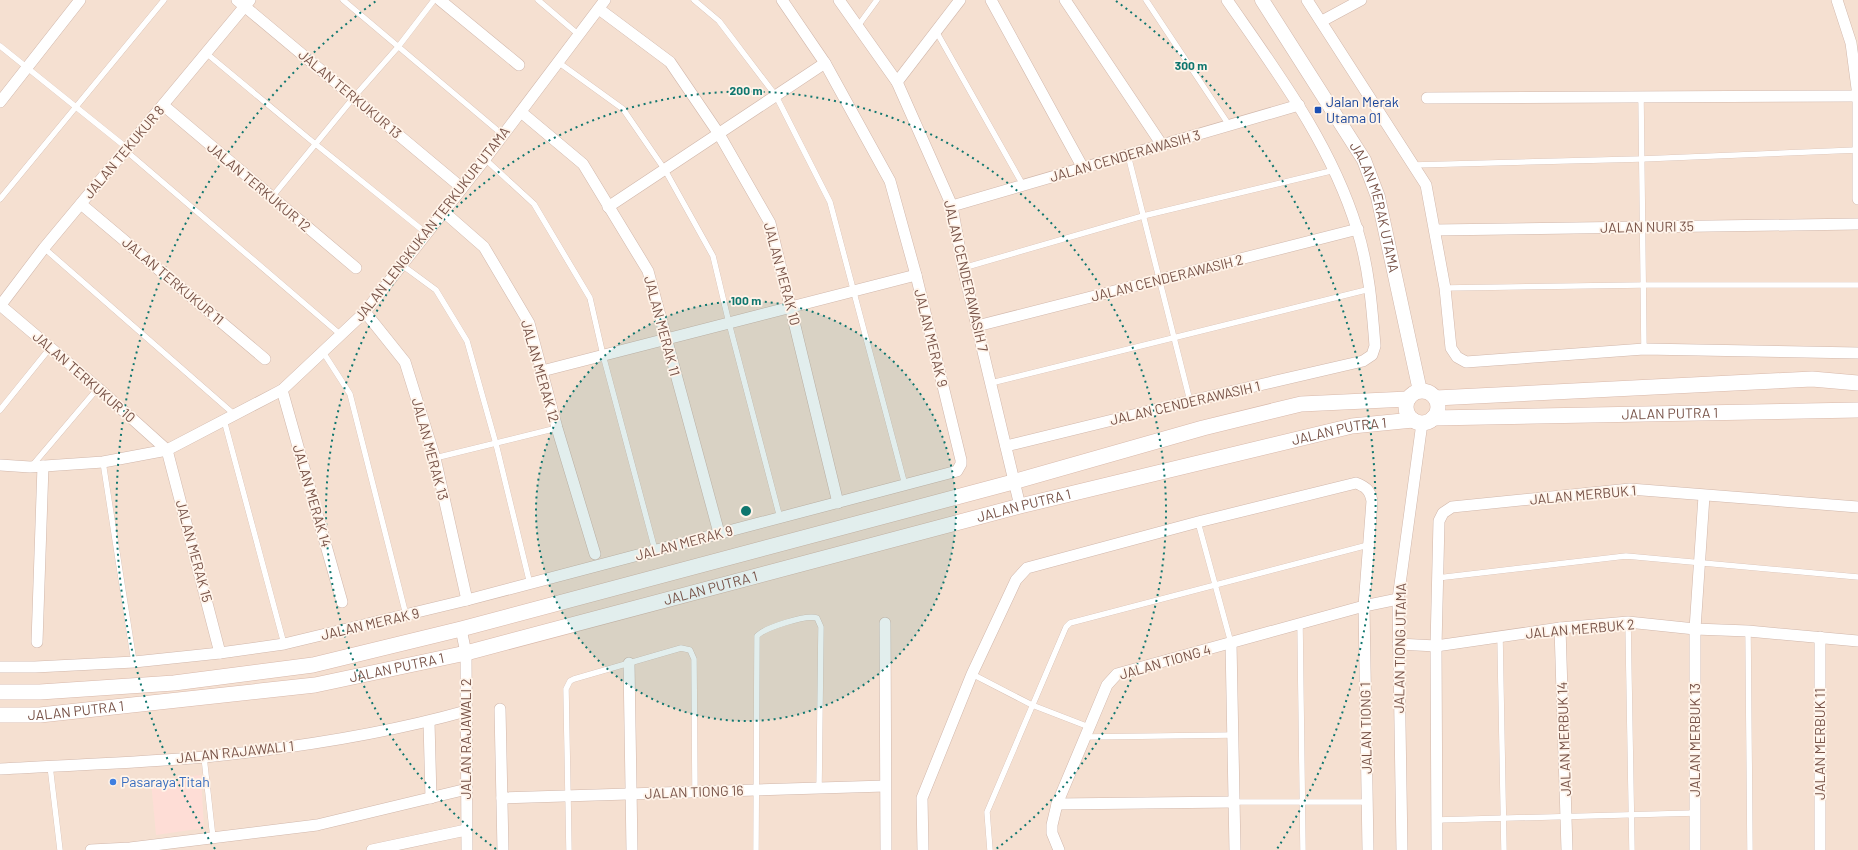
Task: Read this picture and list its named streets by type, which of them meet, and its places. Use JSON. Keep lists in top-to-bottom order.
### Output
{
  "streets": {
    "main road": ["JALAN PUTRA 1"],
    "street": [
      "JALAN TERKUKUR 13",
      "JALAN TEKUKUR 8",
      "JALAN CENDERAWASIH 3",
      "JALAN TERKUKUR 12",
      "JALAN MERAK UTAMA",
      "JALAN LENGKUKAN TERKUKUR UTAMA",
      "JALAN NURI 35",
      "JALAN MERAK 10",
      "JALAN CENDERAWASIH 7",
      "JALAN CENDERAWASIH 2",
      "JALAN TERKUKUR 11",
      "JALAN MERAK 11",
      "JALAN MERAK 9",
      "JALAN MERAK 12",
      "JALAN TERKUKUR 10",
      "JALAN CENDERAWASIH 1",
      "JALAN MERAK 13",
      "JALAN MERBUK 1",
      "JALAN MERAK 14",
      "JALAN MERAK 15",
      "JALAN MERBUK 2",
      "JALAN TIONG UTAMA",
      "JALAN TIONG 4",
      "JALAN TIONG 1",
      "JALAN RAJAWALI 2",
      "JALAN MERBUK 14",
      "JALAN MERBUK 13",
      "JALAN MERBUK 11",
      "JALAN RAJAWALI 1",
      "JALAN TIONG 16"
    ]
  },
  "crossings": [
    ["JALAN TERKUKUR 13", "JALAN TEKUKUR 8"],
    ["JALAN TERKUKUR 13", "JALAN LENGKUKAN TERKUKUR UTAMA"],
    ["JALAN TEKUKUR 8", "JALAN TERKUKUR 12"],
    ["JALAN TEKUKUR 8", "JALAN TERKUKUR 11"],
    ["JALAN TEKUKUR 8", "JALAN TERKUKUR 10"],
    ["JALAN CENDERAWASIH 3", "JALAN CENDERAWASIH 7"],
    ["JALAN MERAK UTAMA", "JALAN PUTRA 1"],
    ["JALAN MERAK UTAMA", "JALAN TIONG UTAMA"],
    ["JALAN LENGKUKAN TERKUKUR UTAMA", "JALAN MERAK 10"],
    ["JALAN LENGKUKAN TERKUKUR UTAMA", "JALAN MERAK 11"],
    ["JALAN LENGKUKAN TERKUKUR UTAMA", "JALAN MERAK 12"],
    ["JALAN LENGKUKAN TERKUKUR UTAMA", "JALAN TERKUKUR 10"],
    ["JALAN LENGKUKAN TERKUKUR UTAMA", "JALAN MERAK 13"],
    ["JALAN LENGKUKAN TERKUKUR UTAMA", "JALAN MERAK 14"],
    ["JALAN LENGKUKAN TERKUKUR UTAMA", "JALAN MERAK 15"],
    ["JALAN MERAK 10", "JALAN MERAK 9"],
    ["JALAN CENDERAWASIH 7", "JALAN CENDERAWASIH 2"],
    ["JALAN CENDERAWASIH 7", "JALAN CENDERAWASIH 1"],
    ["JALAN CENDERAWASIH 7", "JALAN PUTRA 1"],
    ["JALAN MERAK 11", "JALAN MERAK 9"],
    ["JALAN MERAK 9", "JALAN MERAK 13"],
    ["JALAN MERAK 9", "JALAN MERAK 15"],
    ["JALAN TERKUKUR 10", "JALAN MERAK 15"],
    ["JALAN PUTRA 1", "JALAN TIONG UTAMA"],
    ["JALAN PUTRA 1", "JALAN RAJAWALI 2"],
    ["JALAN MERBUK 1", "JALAN MERBUK 2"],
    ["JALAN MERBUK 1", "JALAN MERBUK 13"],
    ["JALAN MERBUK 2", "JALAN TIONG UTAMA"],
    ["JALAN MERBUK 2", "JALAN MERBUK 14"],
    ["JALAN MERBUK 2", "JALAN MERBUK 13"],
    ["JALAN MERBUK 2", "JALAN MERBUK 11"],
    ["JALAN TIONG UTAMA", "JALAN TIONG 4"],
    ["JALAN TIONG 4", "JALAN TIONG 1"],
    ["JALAN RAJAWALI 2", "JALAN RAJAWALI 1"]
  ],
  "places": {
    "transit": ["Jalan Merak Utama 01"],
    "other": ["Pasaraya Titah"]
  },
  "rings": ["300 m", "200 m", "100 m"]
}
